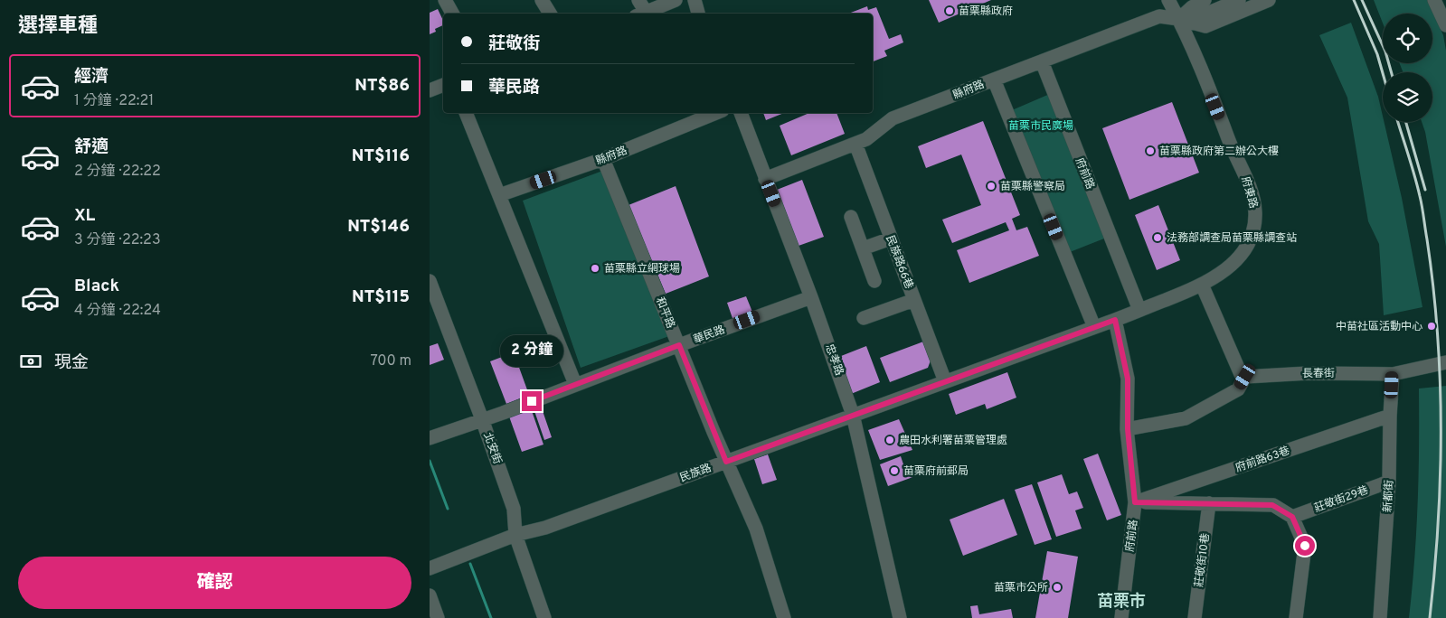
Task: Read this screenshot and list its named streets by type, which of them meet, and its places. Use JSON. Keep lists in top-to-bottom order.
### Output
{
  "streets": {
    "street": [
      "縣府路",
      "府前路",
      "府東路",
      "民族路66巷",
      "和平路",
      "華民路",
      "忠孝路",
      "長春街",
      "北安街",
      "府前路63巷",
      "民族路",
      "新都街",
      "莊敬街29巷",
      "莊敬街10巷"
    ]
  },
  "crossings": [
    ["縣府路", "府前路"],
    ["縣府路", "府東路"],
    ["縣府路", "民族路66巷"],
    ["縣府路", "和平路"],
    ["縣府路", "忠孝路"],
    ["府前路", "府東路"],
    ["府前路", "府前路63巷"],
    ["府前路", "民族路"],
    ["府東路", "民族路"],
    ["民族路66巷", "民族路"],
    ["和平路", "華民路"],
    ["和平路", "民族路"],
    ["華民路", "忠孝路"],
    ["華民路", "北安街"],
    ["忠孝路", "民族路"],
    ["長春街", "新都街"],
    ["北安街", "民族路"],
    ["府前路63巷", "新都街"],
    ["新都街", "莊敬街29巷"]
  ],
  "districts": ["苗栗市"],
  "parks": ["苗栗市民廣場"],
  "places": [
    "苗栗縣政府",
    "苗栗縣政府第二辦公大樓",
    "苗栗縣警察局",
    "法務部調查局苗栗縣調查站",
    "苗栗縣立網球場",
    "中苗社區活動中心",
    "農田水利署苗栗管理處",
    "苗栗府前郵局",
    "苗栗市公所"
  ],
  "page": {
    "heading": "選擇車種",
    "banner": ["莊敬街", "華民路"],
    "list": [
      {
        "name": "經濟",
        "note": "1 分鐘 · 22:21",
        "value": "NT$86"
      },
      {
        "name": "舒適",
        "note": "2 分鐘 · 22:22",
        "value": "NT$116"
      },
      {
        "name": "XL",
        "note": "3 分鐘 · 22:23",
        "value": "NT$146"
      },
      {
        "name": "Black",
        "note": "4 分鐘 · 22:24",
        "value": "NT$115"
      }
    ],
    "bubble": "2 分鐘",
    "pay": ["現金", "700 m"],
    "buttons": "確認"
  }
}
